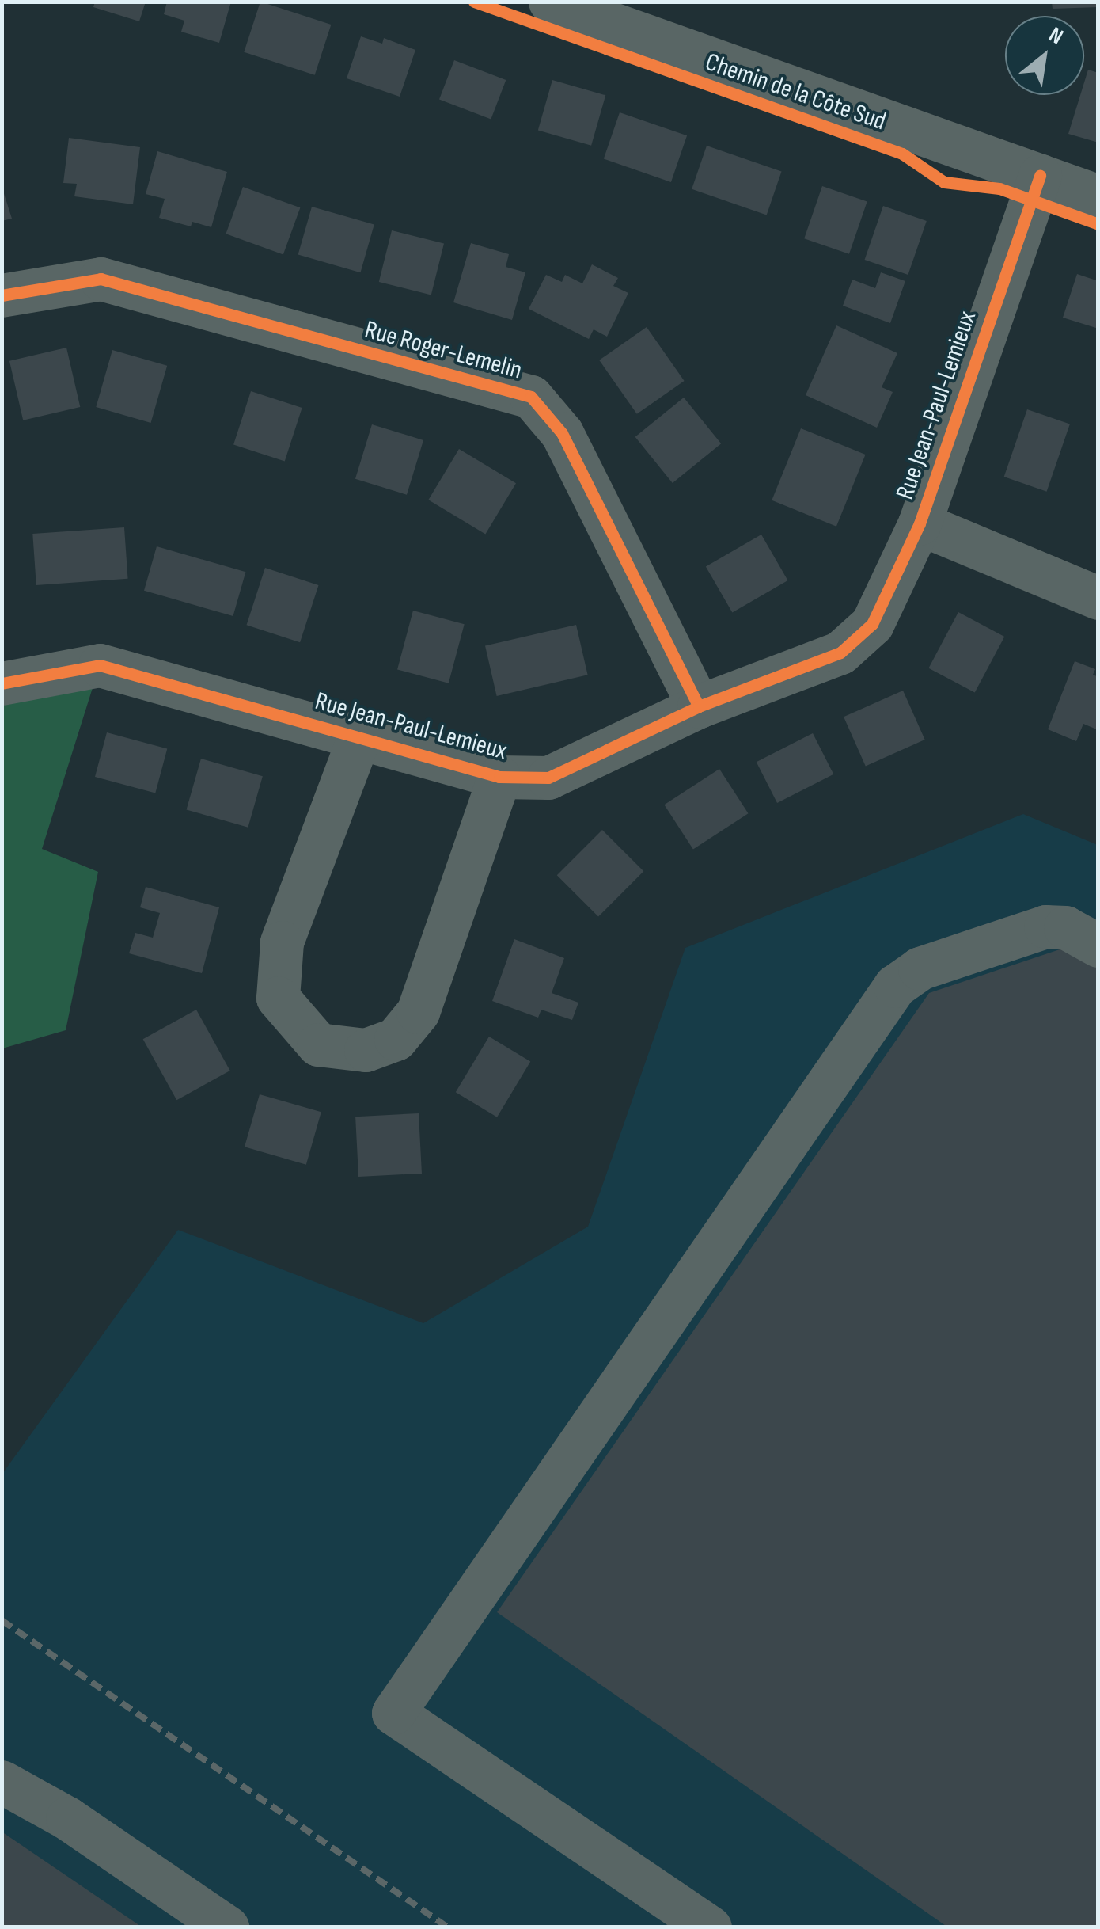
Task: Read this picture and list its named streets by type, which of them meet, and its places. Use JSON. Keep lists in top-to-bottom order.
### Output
{
  "streets": {
    "street": ["Chemin de la Côte Sud", "Rue Roger-Lemelin", "Rue Jean-Paul-Lemieux"]
  },
  "crossings": [
    ["Chemin de la Côte Sud", "Rue Jean-Paul-Lemieux"],
    ["Rue Roger-Lemelin", "Rue Jean-Paul-Lemieux"]
  ],
  "north": "top right"
}
